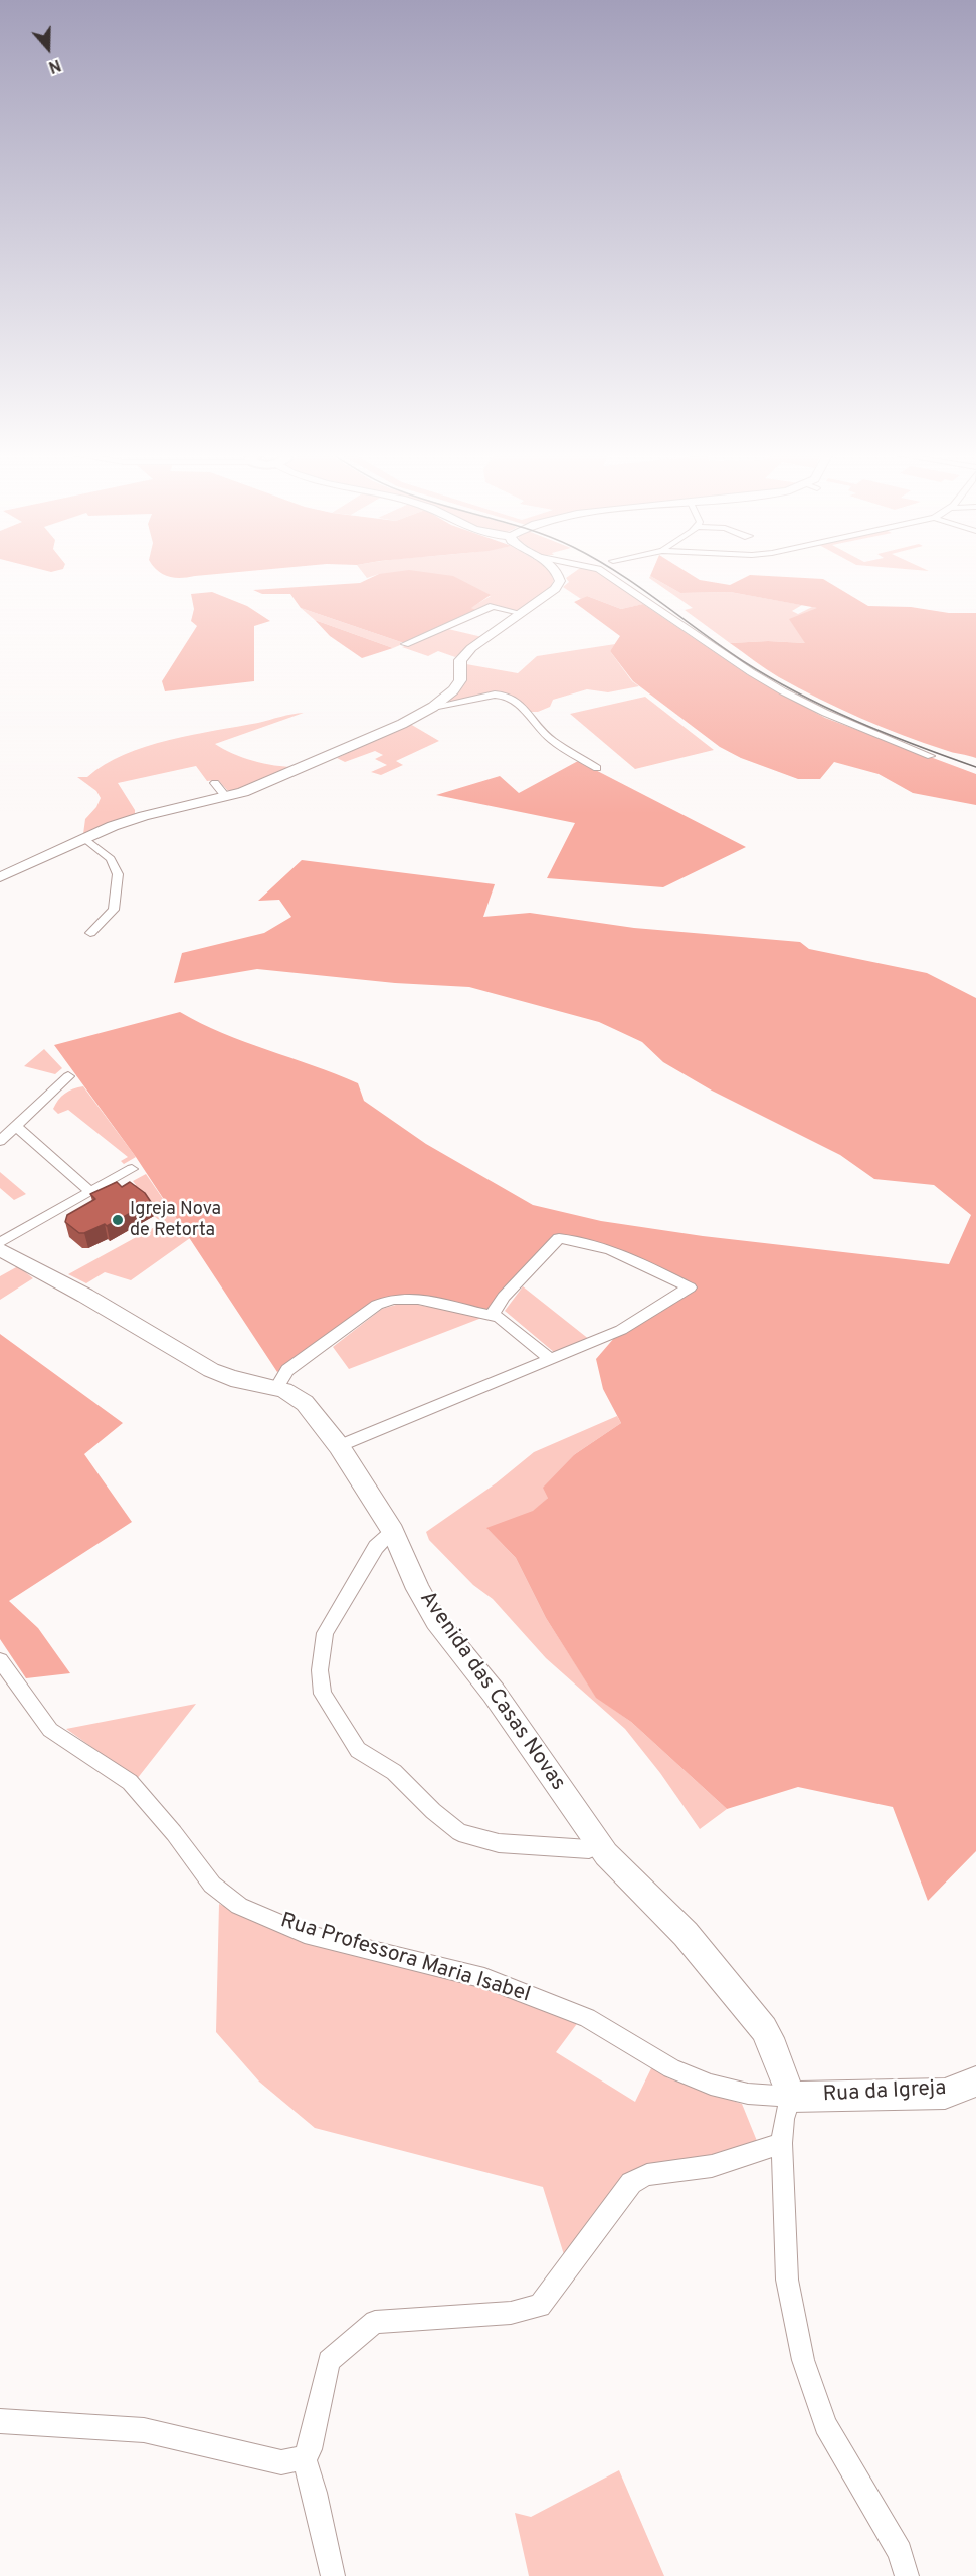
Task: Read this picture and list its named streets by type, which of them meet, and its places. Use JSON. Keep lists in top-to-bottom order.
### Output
{
  "streets": {
    "street": ["Avenida das Casas Novas", "Rua Professora Maria Isabel", "Rua da Igreja"]
  },
  "crossings": [
    ["Avenida das Casas Novas", "Rua Professora Maria Isabel"],
    ["Avenida das Casas Novas", "Rua da Igreja"],
    ["Rua Professora Maria Isabel", "Rua da Igreja"]
  ],
  "places": ["Igreja Nova de Retorta"],
  "north": "bottom"
}
